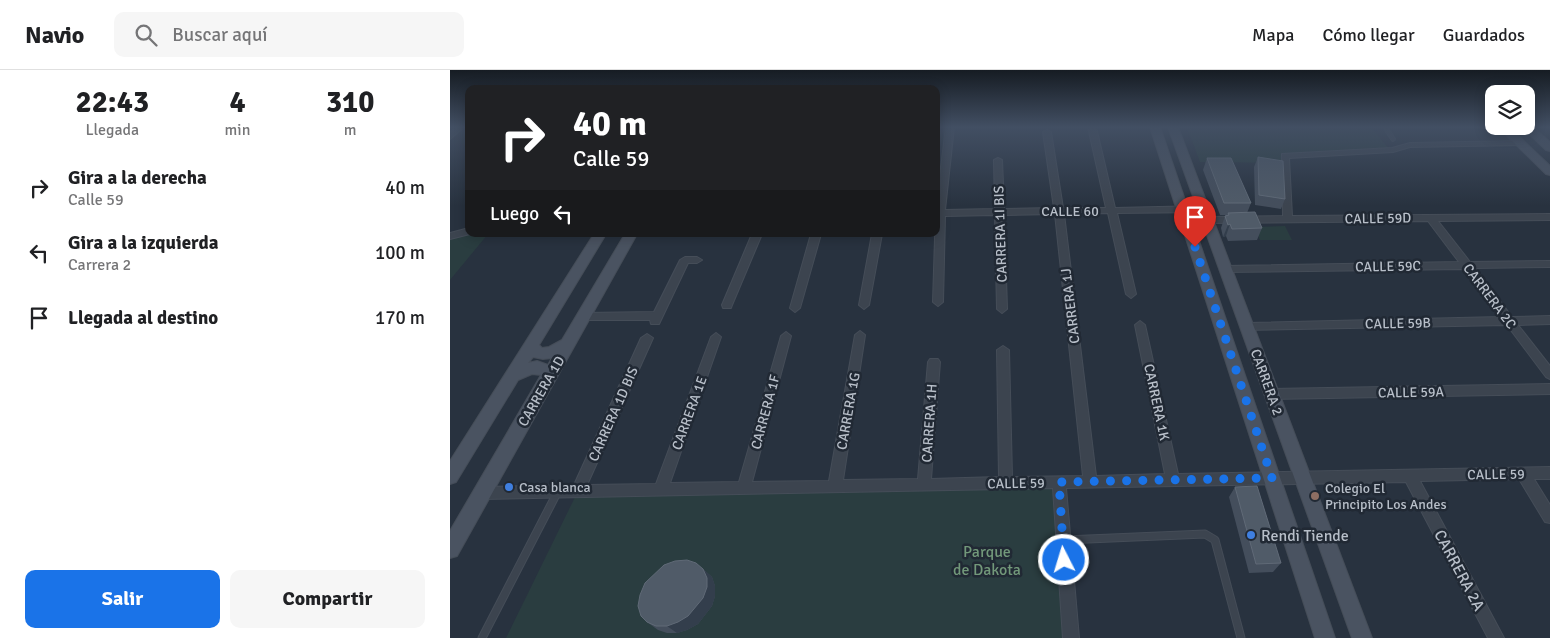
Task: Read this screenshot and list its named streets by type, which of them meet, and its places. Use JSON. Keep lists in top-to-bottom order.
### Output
{
  "streets": {
    "street": [
      "CALLE 60",
      "CALLE 59D",
      "CARRERA 1I BIS",
      "CALLE 59C",
      "CARRERA 2C",
      "CARRERA 1J",
      "CALLE 59B",
      "CARRERA 2",
      "CARRERA 1D",
      "CALLE 59A",
      "CARRERA 1K",
      "CARRERA 1G",
      "CARRERA 1F",
      "CARRERA 1E",
      "CARRERA 1D BIS",
      "CARRERA 1H",
      "CALLE 59",
      "CARRERA 2A"
    ]
  },
  "crossings": [
    ["CALLE 60", "CALLE 59D"],
    ["CALLE 60", "CARRERA 1I BIS"],
    ["CALLE 60", "CARRERA 1J"],
    ["CALLE 60", "CARRERA 2"],
    ["CALLE 59D", "CARRERA 2C"],
    ["CALLE 59D", "CARRERA 2"],
    ["CALLE 59C", "CARRERA 2C"],
    ["CALLE 59C", "CARRERA 2"],
    ["CARRERA 2C", "CALLE 59B"],
    ["CARRERA 1J", "CALLE 59"],
    ["CALLE 59B", "CARRERA 2"],
    ["CARRERA 2", "CALLE 59A"],
    ["CARRERA 2", "CALLE 59"],
    ["CARRERA 1D", "CALLE 59"],
    ["CARRERA 1K", "CALLE 59"],
    ["CARRERA 1G", "CALLE 59"],
    ["CARRERA 1F", "CALLE 59"],
    ["CARRERA 1E", "CALLE 59"],
    ["CARRERA 1D BIS", "CALLE 59"],
    ["CARRERA 1H", "CALLE 59"],
    ["CALLE 59", "CARRERA 2A"]
  ],
  "parks": ["Parque de Dakota"],
  "places": ["Casa blanca", "Colegio El Principito Los Andes", "Rendi Tiende"],
  "page": {
    "header": "Navio",
    "search": "Buscar aquí",
    "nav": ["Mapa", "Cómo llegar", "Guardados"],
    "eta": [
      "22:43",
      "Llegada",
      "4",
      "min",
      "310",
      "m"
    ],
    "turn": ["40 m", "Calle 59"],
    "list": [
      {
        "name": "Gira a la derecha",
        "note": "Calle 59",
        "value": "40 m"
      },
      {
        "name": "Gira a la izquierda",
        "note": "Carrera 2",
        "value": "100 m"
      },
      {
        "name": "Llegada al destino",
        "value": "170 m"
      }
    ],
    "then": "Luego",
    "buttons": ["Salir", "Compartir"]
  }
}
